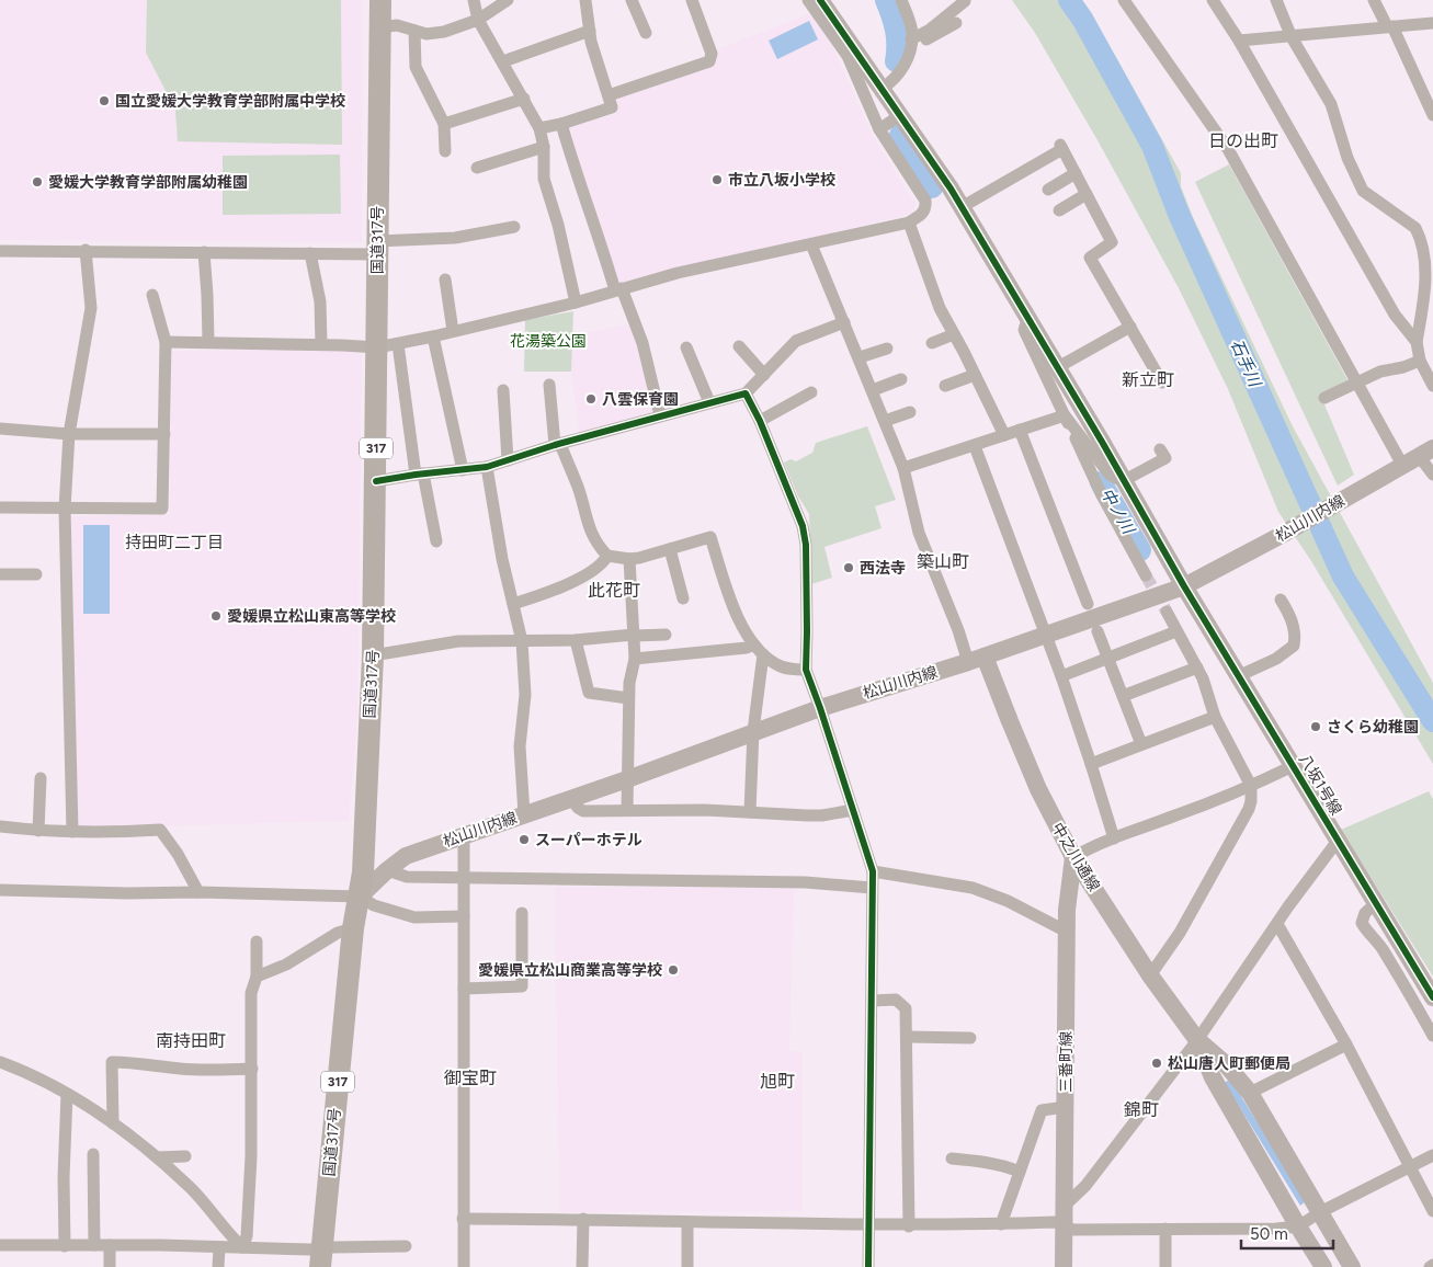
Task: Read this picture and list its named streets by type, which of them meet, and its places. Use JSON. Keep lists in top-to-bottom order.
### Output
{
  "streets": {
    "highway": ["国道317号", "317"],
    "street": [
      "松山川内線",
      "八坂1号線",
      "中之川通線",
      "三番町線"
    ]
  },
  "crossings": [
    ["国道317号", "松山川内線"],
    ["松山川内線", "八坂1号線"],
    ["松山川内線", "中之川通線"],
    ["中之川通線", "三番町線"]
  ],
  "districts": [
    "日の出町",
    "新立町",
    "持田町二丁目",
    "築山町",
    "此花町",
    "南持田町",
    "御宝町",
    "旭町",
    "錦町"
  ],
  "water": ["石手川", "中ノ川"],
  "parks": ["花湯築公園"],
  "places": [
    "国立愛媛大学教育学部附属中学校",
    "市立八坂小学校",
    "愛媛大学教育学部附属幼稚園",
    "八雲保育園",
    "西法寺",
    "愛媛県立松山東高等学校",
    "さくら幼稚園",
    "スーパーホテル",
    "愛媛県立松山商業高等学校",
    "松山唐人町郵便局"
  ],
  "scale_bar": "50 m"
}
